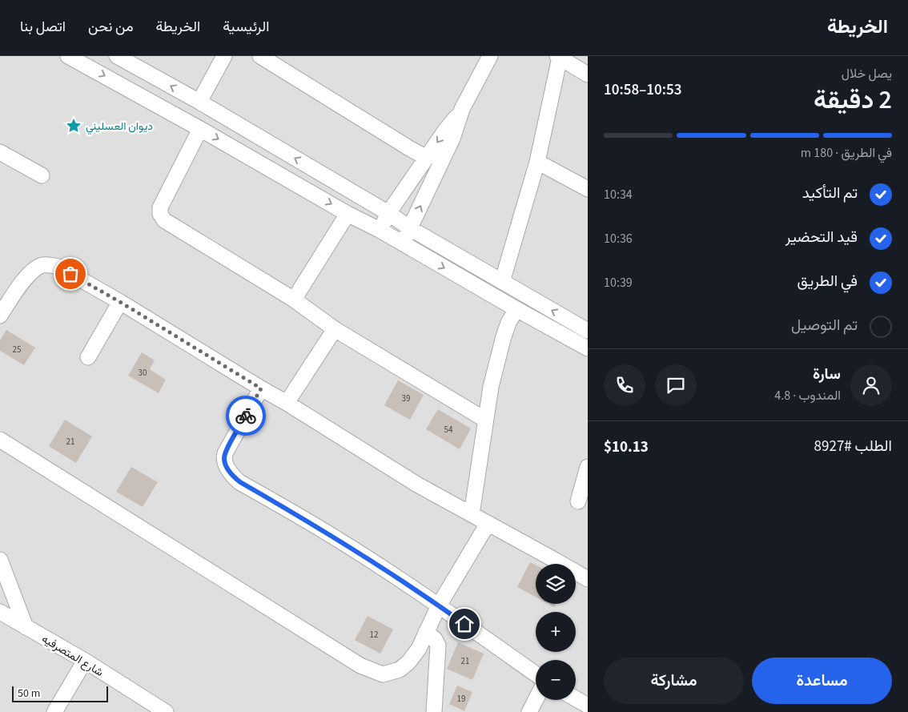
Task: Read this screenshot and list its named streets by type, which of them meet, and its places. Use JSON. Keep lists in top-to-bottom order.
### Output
{
  "streets": {
    "street": ["شارع المتصرفيه"]
  },
  "places": {
    "place": ["ديوان العسليني"]
  },
  "house_numbers": [
    "25",
    "30",
    "39",
    "54",
    "21",
    "12",
    "21",
    "19"
  ],
  "scale_bar": "50 m",
  "page": {
    "header": "الخريطة",
    "nav": [
      "الرئيسية",
      "الخريطة",
      "من نحن",
      "اتصل بنا"
    ],
    "heading": ["2 دقيقة", "يصل خلال", "10:53–10:58"],
    "panel": [
      "سارة",
      "المندوب · 4.8",
      "الطلب #8927",
      "$10.13"
    ],
    "bar": "في الطريق · 180 m",
    "list": [
      ["تم التأكيد", "10:34"],
      ["قيد التحضير", "10:36"],
      ["في الطريق", "10:39"],
      "تم التوصيل"
    ],
    "map_buttons": ["+", "−"],
    "buttons": ["مساعدة", "مشاركة"],
    "scale": "50 m"
  }
}
